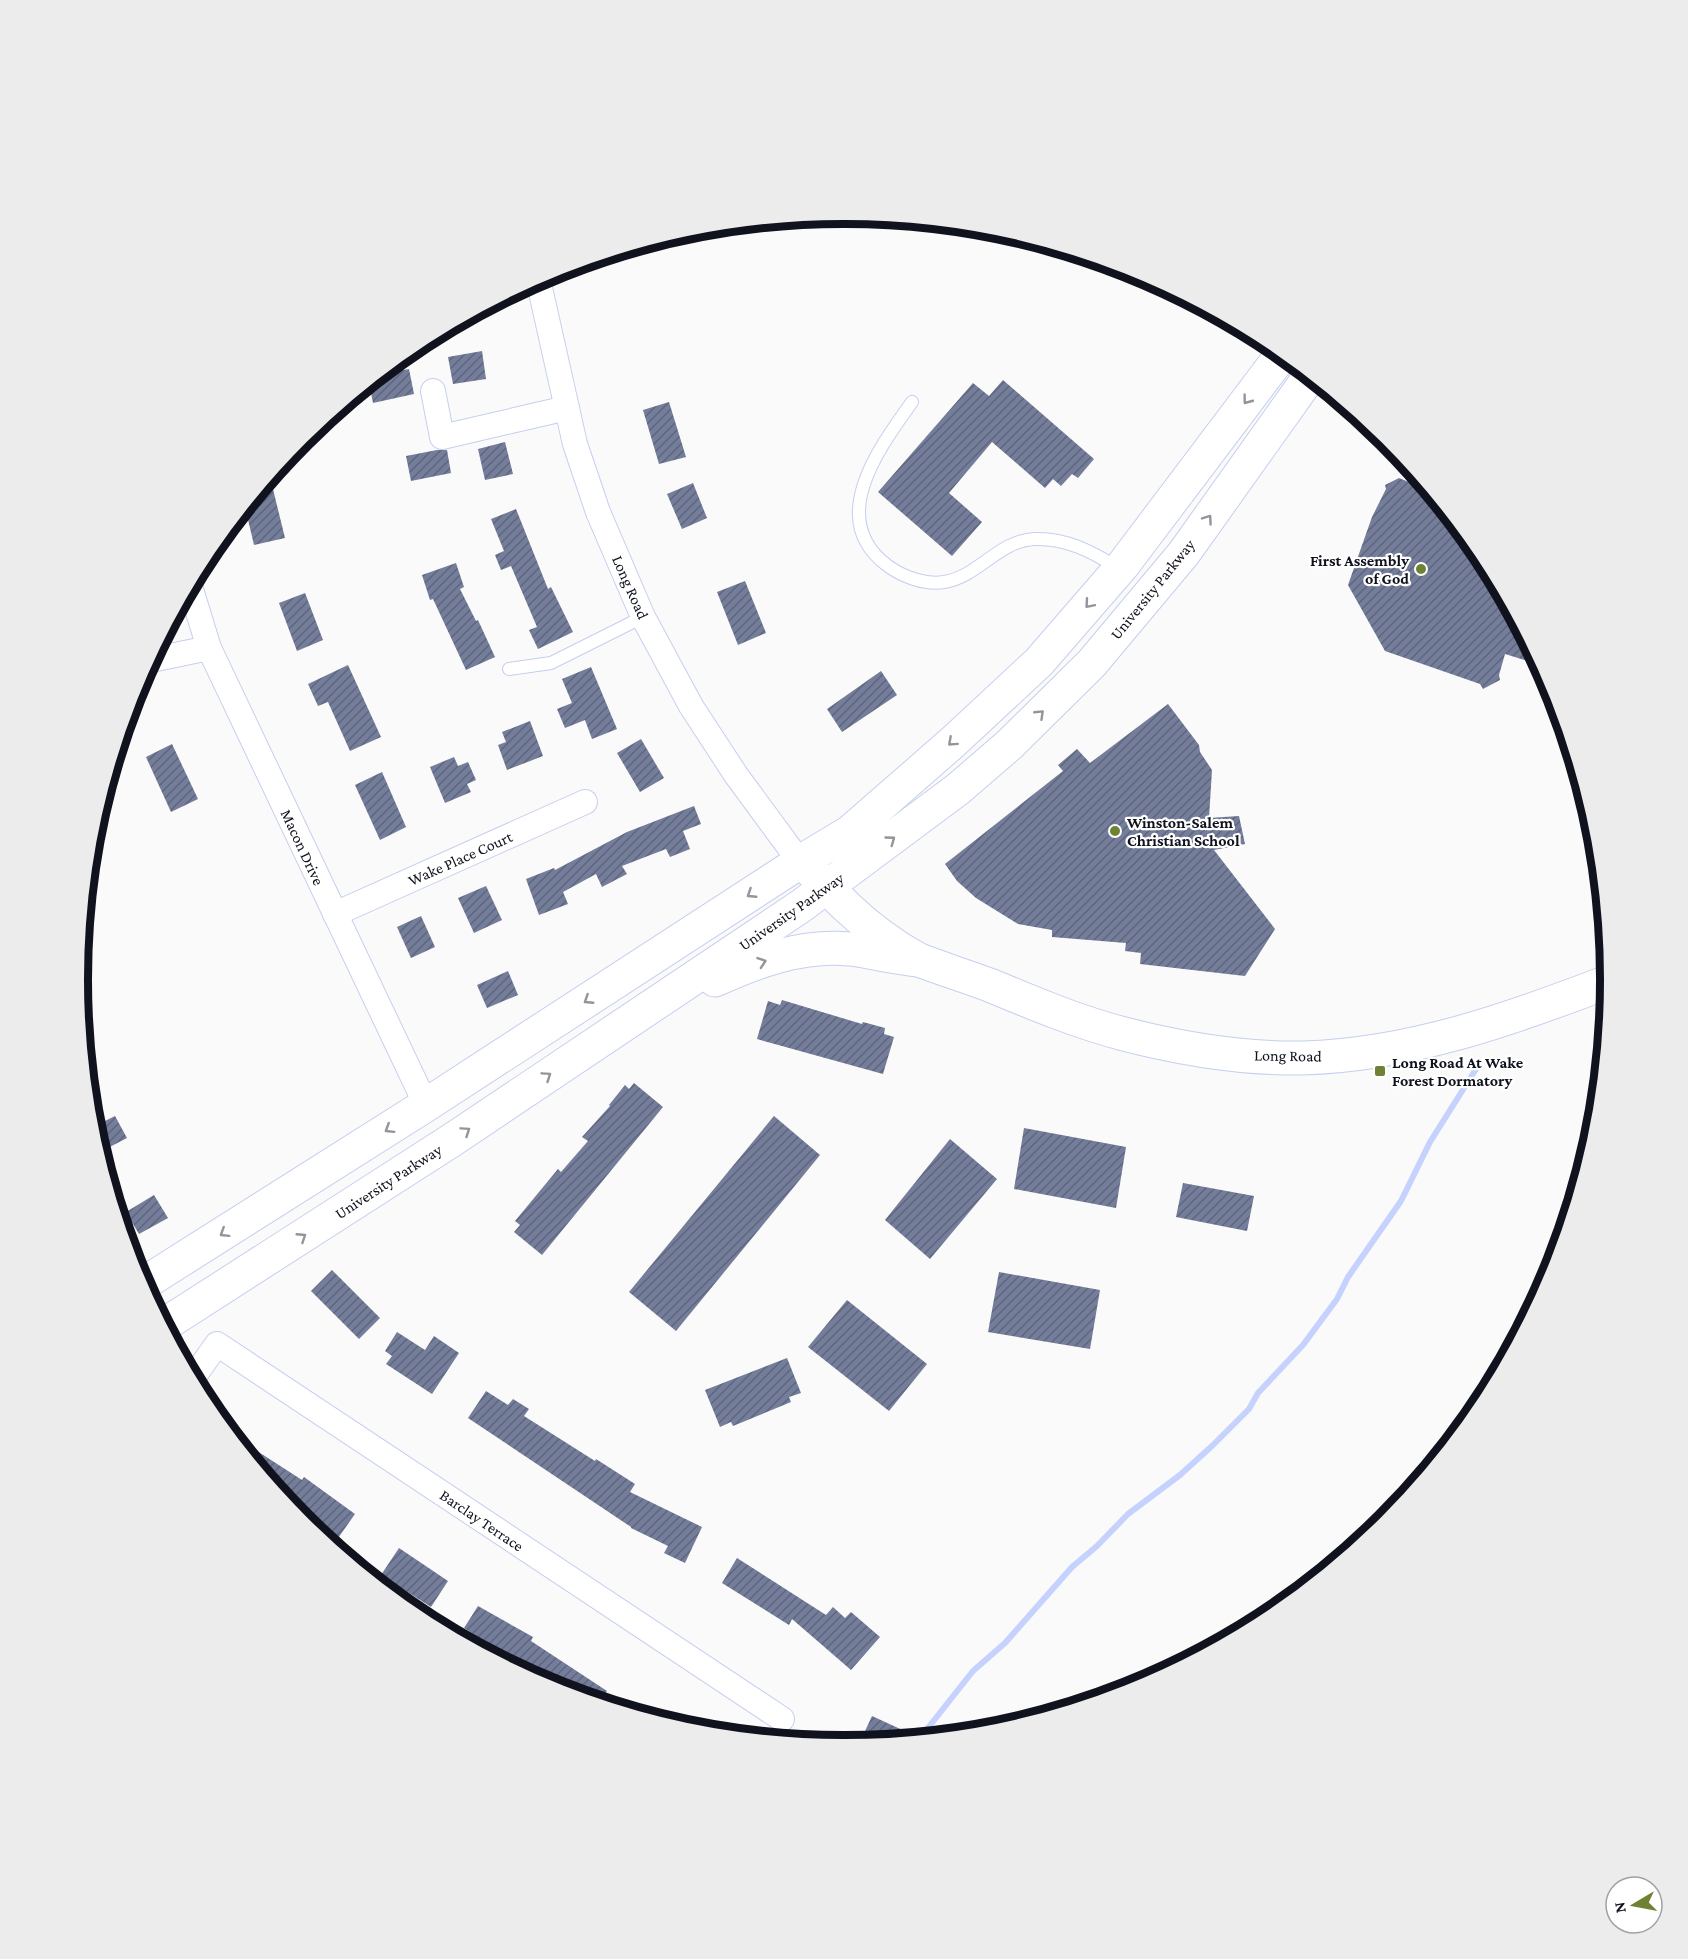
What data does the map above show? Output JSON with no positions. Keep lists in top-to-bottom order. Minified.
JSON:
{"streets":{"main road":["Long Road","University Parkway"],"street":["Macon Drive","Wake Place Court","Barclay Terrace"]},"crossings":[["Long Road","University Parkway"],["University Parkway","Macon Drive"],["Macon Drive","Wake Place Court"]],"places":{"other":["First Assembly of God","Winston-Salem Christian School"],"transit":["Long Road At Wake Forest Dormatory"]},"north":"left"}
